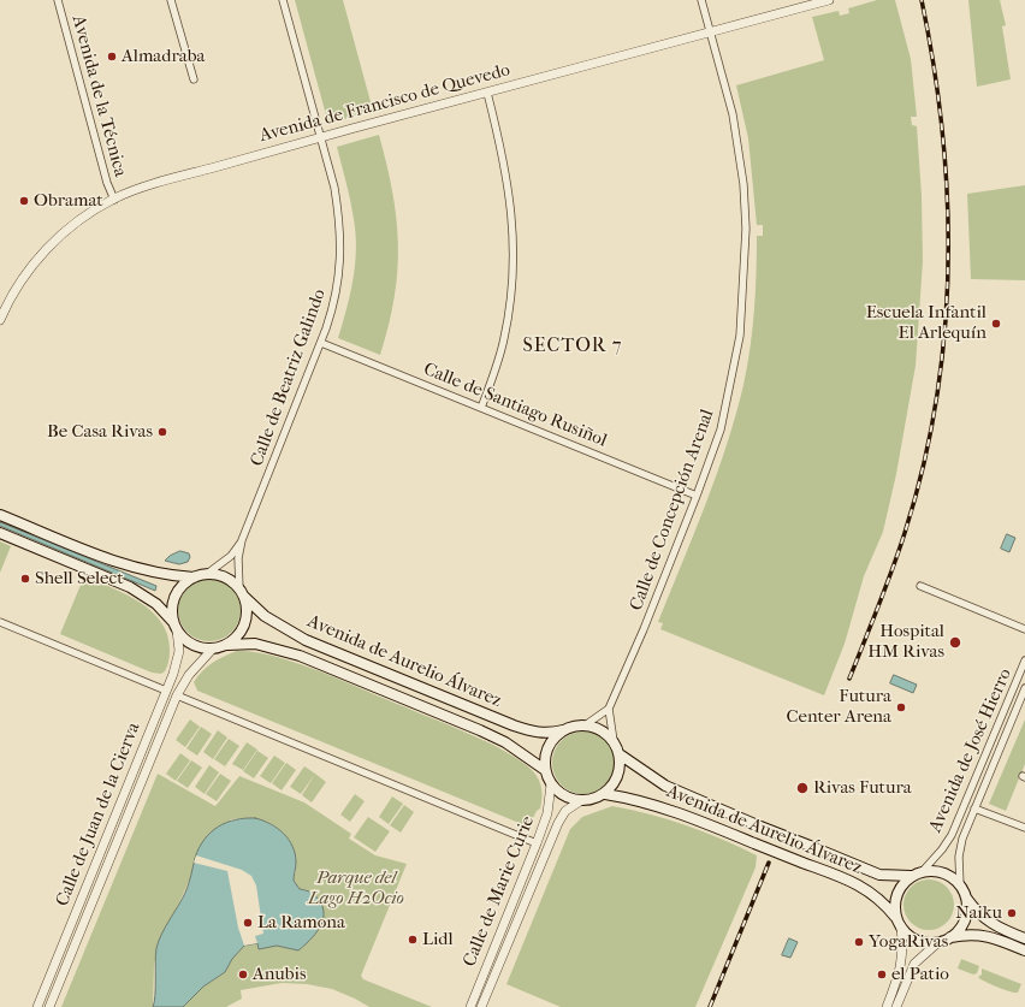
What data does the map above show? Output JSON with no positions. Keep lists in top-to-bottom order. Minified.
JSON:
{"streets":{"main road":["Avenida de Aurelio Álvarez"],"street":["Avenida de la Técnica","Avenida de Francisco de Quevedo","Calle de Beatriz Galindo","Calle de Santiago Rusiñol","Calle de Concepción Arenal","Avenida de José Hierro","Calle de Juan de la Cierva","Calle de Marie Curie"]},"crossings":[["Avenida de la Técnica","Avenida de Francisco de Quevedo"],["Avenida de Francisco de Quevedo","Calle de Beatriz Galindo"],["Avenida de Francisco de Quevedo","Calle de Concepción Arenal"],["Calle de Beatriz Galindo","Calle de Santiago Rusiñol"],["Calle de Beatriz Galindo","Avenida de Aurelio Álvarez"],["Calle de Beatriz Galindo","Calle de Juan de la Cierva"],["Calle de Santiago Rusiñol","Calle de Concepción Arenal"],["Avenida de Aurelio Álvarez","Avenida de José Hierro"],["Avenida de Aurelio Álvarez","Calle de Juan de la Cierva"],["Avenida de Aurelio Álvarez","Calle de Marie Curie"]],"districts":["SECTOR 7"],"parks":["Parque del Lago H2Ocio"],"places":["Almadraba","Obramat","Escuela Infantil El Arlequín","Be Casa Rivas","Shell Select","Hospital HM Rivas","Futura Center Arena","Rivas Futura","Naiku","La Ramona","Lidl","YogaRivas","Anubis","el Patio"]}
